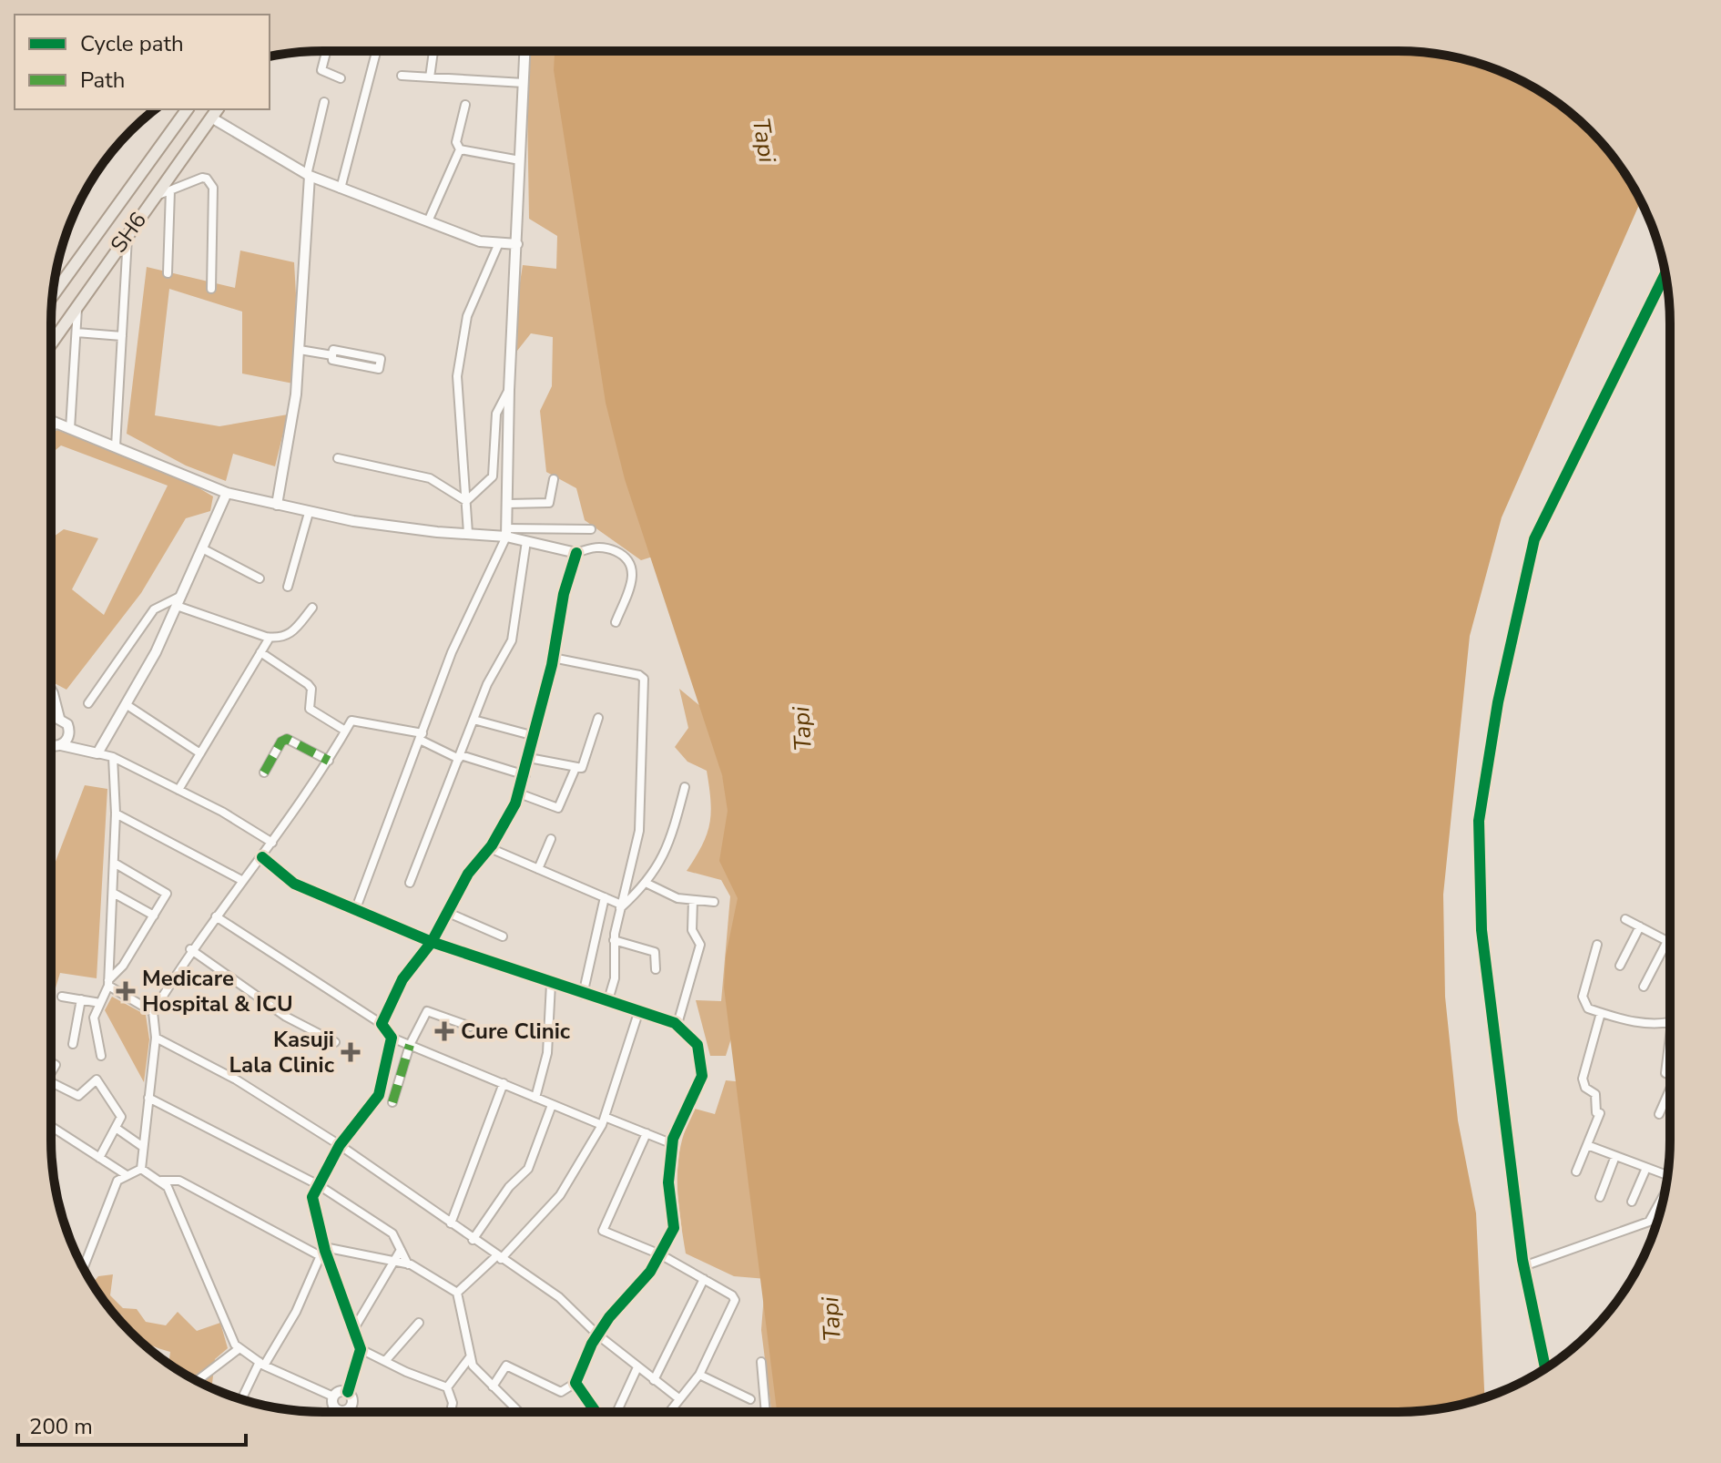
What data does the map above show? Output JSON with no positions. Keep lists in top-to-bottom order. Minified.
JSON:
{"streets":{"main road":["SH6"]},"water":["Tapi"],"places":{"health":["Medicare Hospital & ICU","Cure Clinic","Kasuji Lala Clinic"]},"legend":["Cycle path","Path"],"scale_bar":"200 m"}
